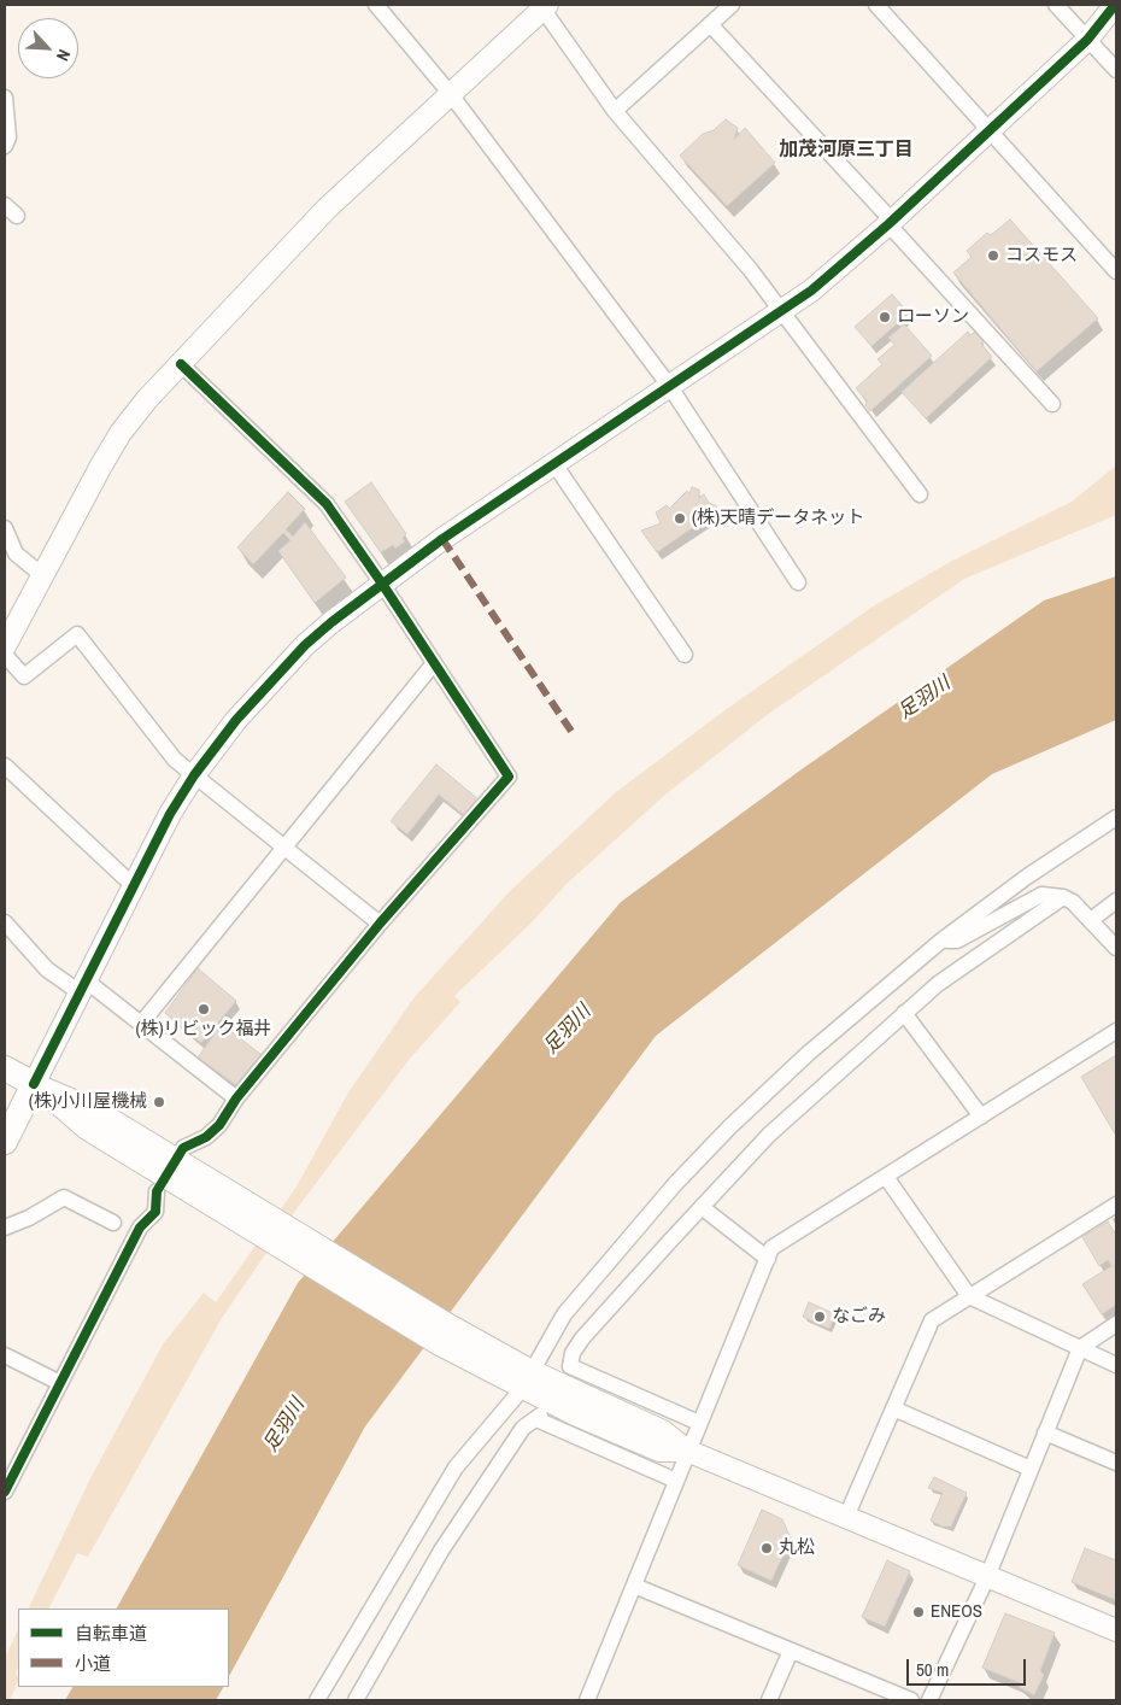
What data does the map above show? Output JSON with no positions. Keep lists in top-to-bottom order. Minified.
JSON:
{"districts":["加茂河原三丁目"],"water":["足羽川"],"places":["コスモス","ローソン","(株)天晴データネット","(株)リビック福井","(株)小川屋機械","なごみ","丸松","ENEOS"],"legend":["自転車道","小道"],"scale_bar":"50 m","north":"bottom right"}
